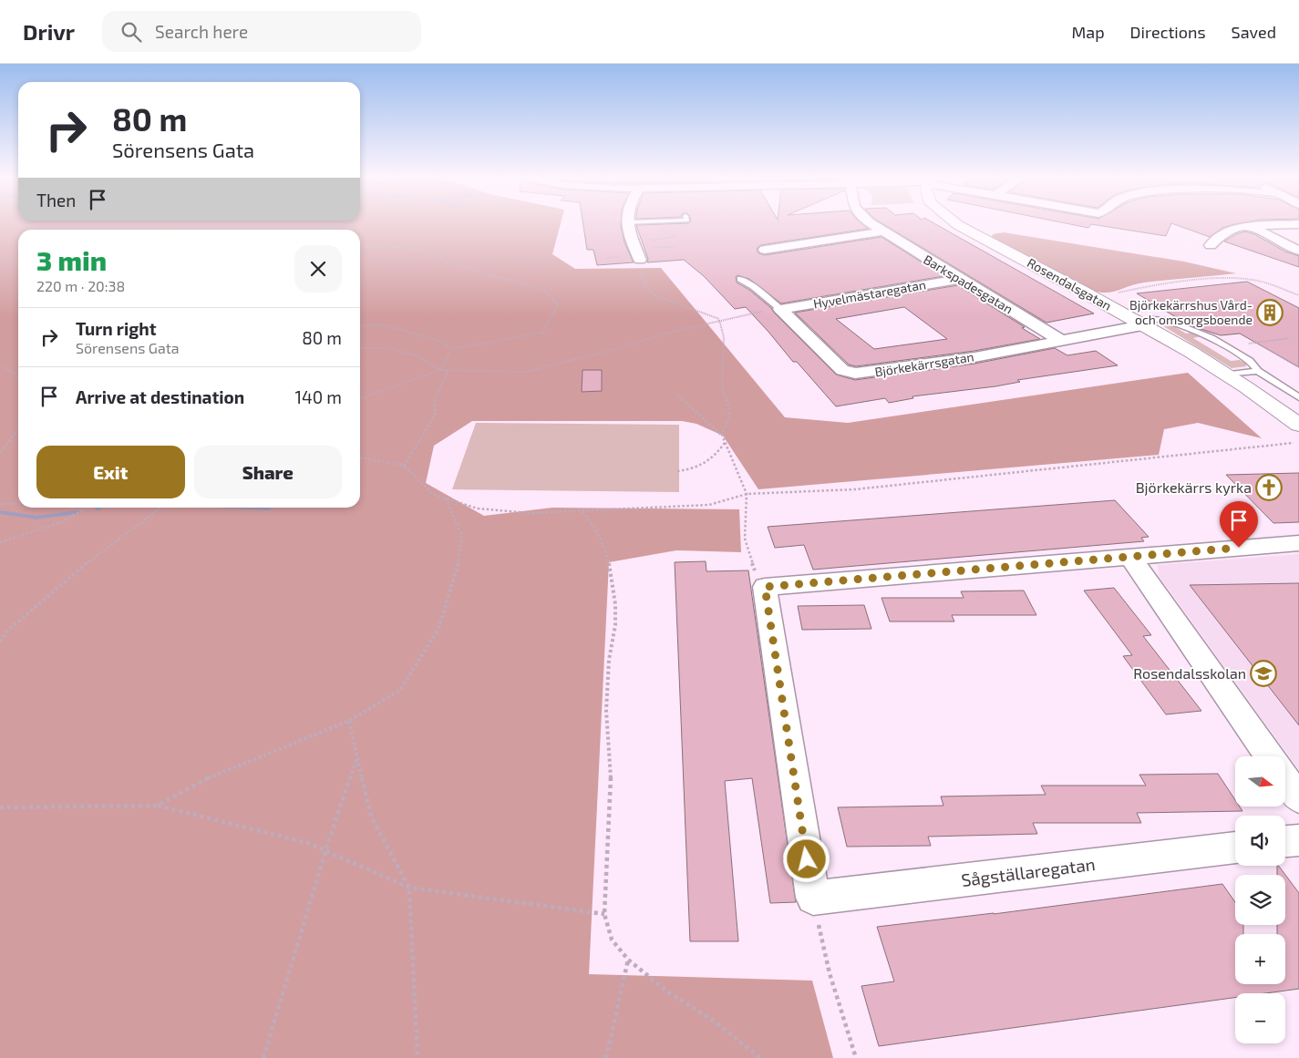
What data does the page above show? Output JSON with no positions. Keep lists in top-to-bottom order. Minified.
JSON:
{"streets":{"street":["Barkspadesgatan","Rosendalsgatan","Hyvelmästaregatan","Björkekärrsgatan","Sågställaregatan"]},"crossings":[["Barkspadesgatan","Hyvelmästaregatan"],["Barkspadesgatan","Björkekärrsgatan"],["Rosendalsgatan","Björkekärrsgatan"],["Hyvelmästaregatan","Björkekärrsgatan"]],"places":{"building":["Björkekärrshus Vård- och omsorgsboende"],"church":["Björkekärrs kyrka"],"school or university":["Rosendalsskolan"]},"north":"right","page":{"header":"Drivr","search":"Search here","nav":["Map","Directions","Saved"],"turn":["80 m","Sörensens Gata"],"then":"Then","heading":["3 min","220 m · 20:38"],"list":[{"name":"Turn right","note":"Sörensens Gata","value":"80 m"},{"name":"Arrive at destination","value":"140 m"}],"buttons":["Exit","Share"],"map_buttons":["+","−"]}}
